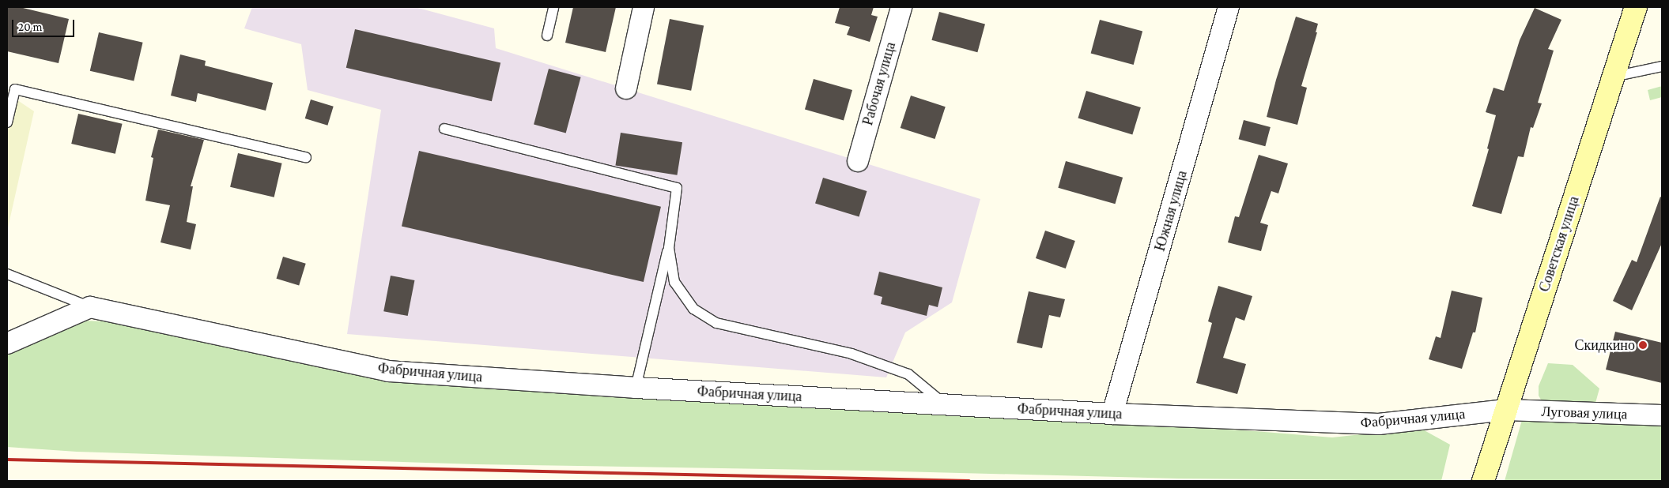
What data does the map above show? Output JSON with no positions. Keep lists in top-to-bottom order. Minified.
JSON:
{"streets":{"main road":["Советская улица"],"street":["Рабочая улица","Южная улица","Фабричная улица","Луговая улица"]},"crossings":[["Южная улица","Фабричная улица"],["Советская улица","Фабричная улица"],["Советская улица","Луговая улица"],["Фабричная улица","Луговая улица"]],"places":["Скидкино"],"scale_bar":"20 m"}
